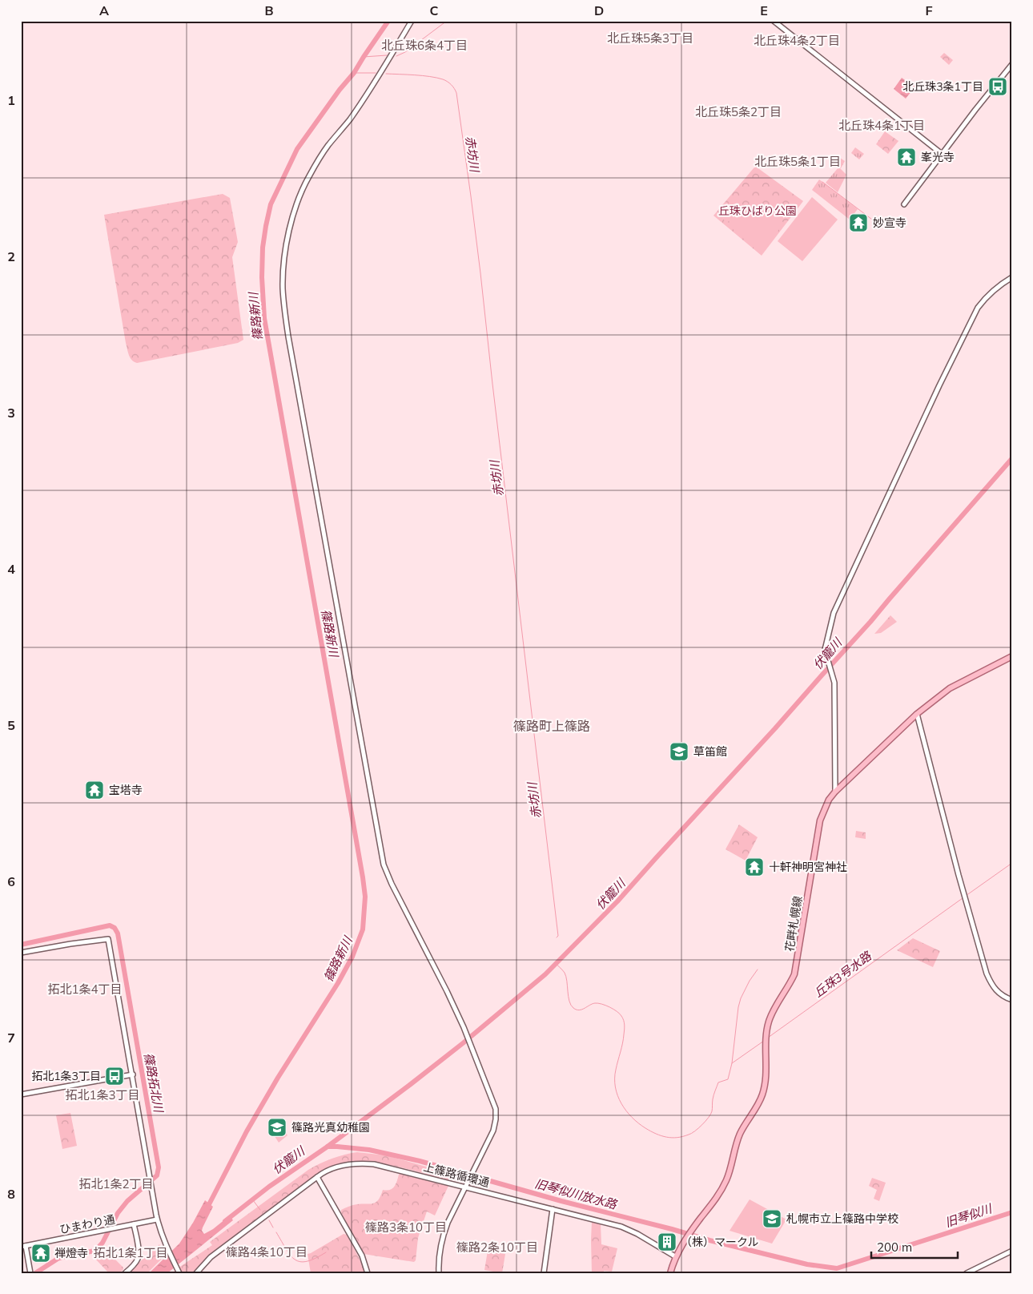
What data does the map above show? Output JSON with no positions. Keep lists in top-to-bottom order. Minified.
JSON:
{"streets":{"main road":["花畔札幌線"],"street":["上篠路循環通","ひまわり通"]},"crossings":[["花畔札幌線","上篠路循環通"]],"districts":["北丘珠5条3丁目","北丘珠4条2丁目","北丘珠6条4丁目","北丘珠5条2丁目","北丘珠4条1丁目","北丘珠5条1丁目","篠路町上篠路","拓北1条4丁目","拓北1条3丁目","拓北1条2丁目","篠路3条10丁目","篠路2条10丁目","篠路4条10丁目","拓北1条1丁目"],"water":["赤坊川","篠路新川","伏籠川","丘珠3号水路","篠路拓北川","旧琴似川放水路","旧琴似川"],"parks":["丘珠ひばり公園"],"places":{"bus stop":["北丘珠3条1丁目","拓北1条3丁目"],"temple":["峯光寺","妙宣寺","宝塔寺","十軒神明宮神社","禅燈寺"],"school or university":["草笛館","篠路光真幼稚園","札幌市立上篠路中学校"],"building":["（株）マークル"]},"scale_bar":"200 m","grid":{"columns":["A","B","C","D","E","F"],"rows":["1","2","3","4","5","6","7","8"]}}
